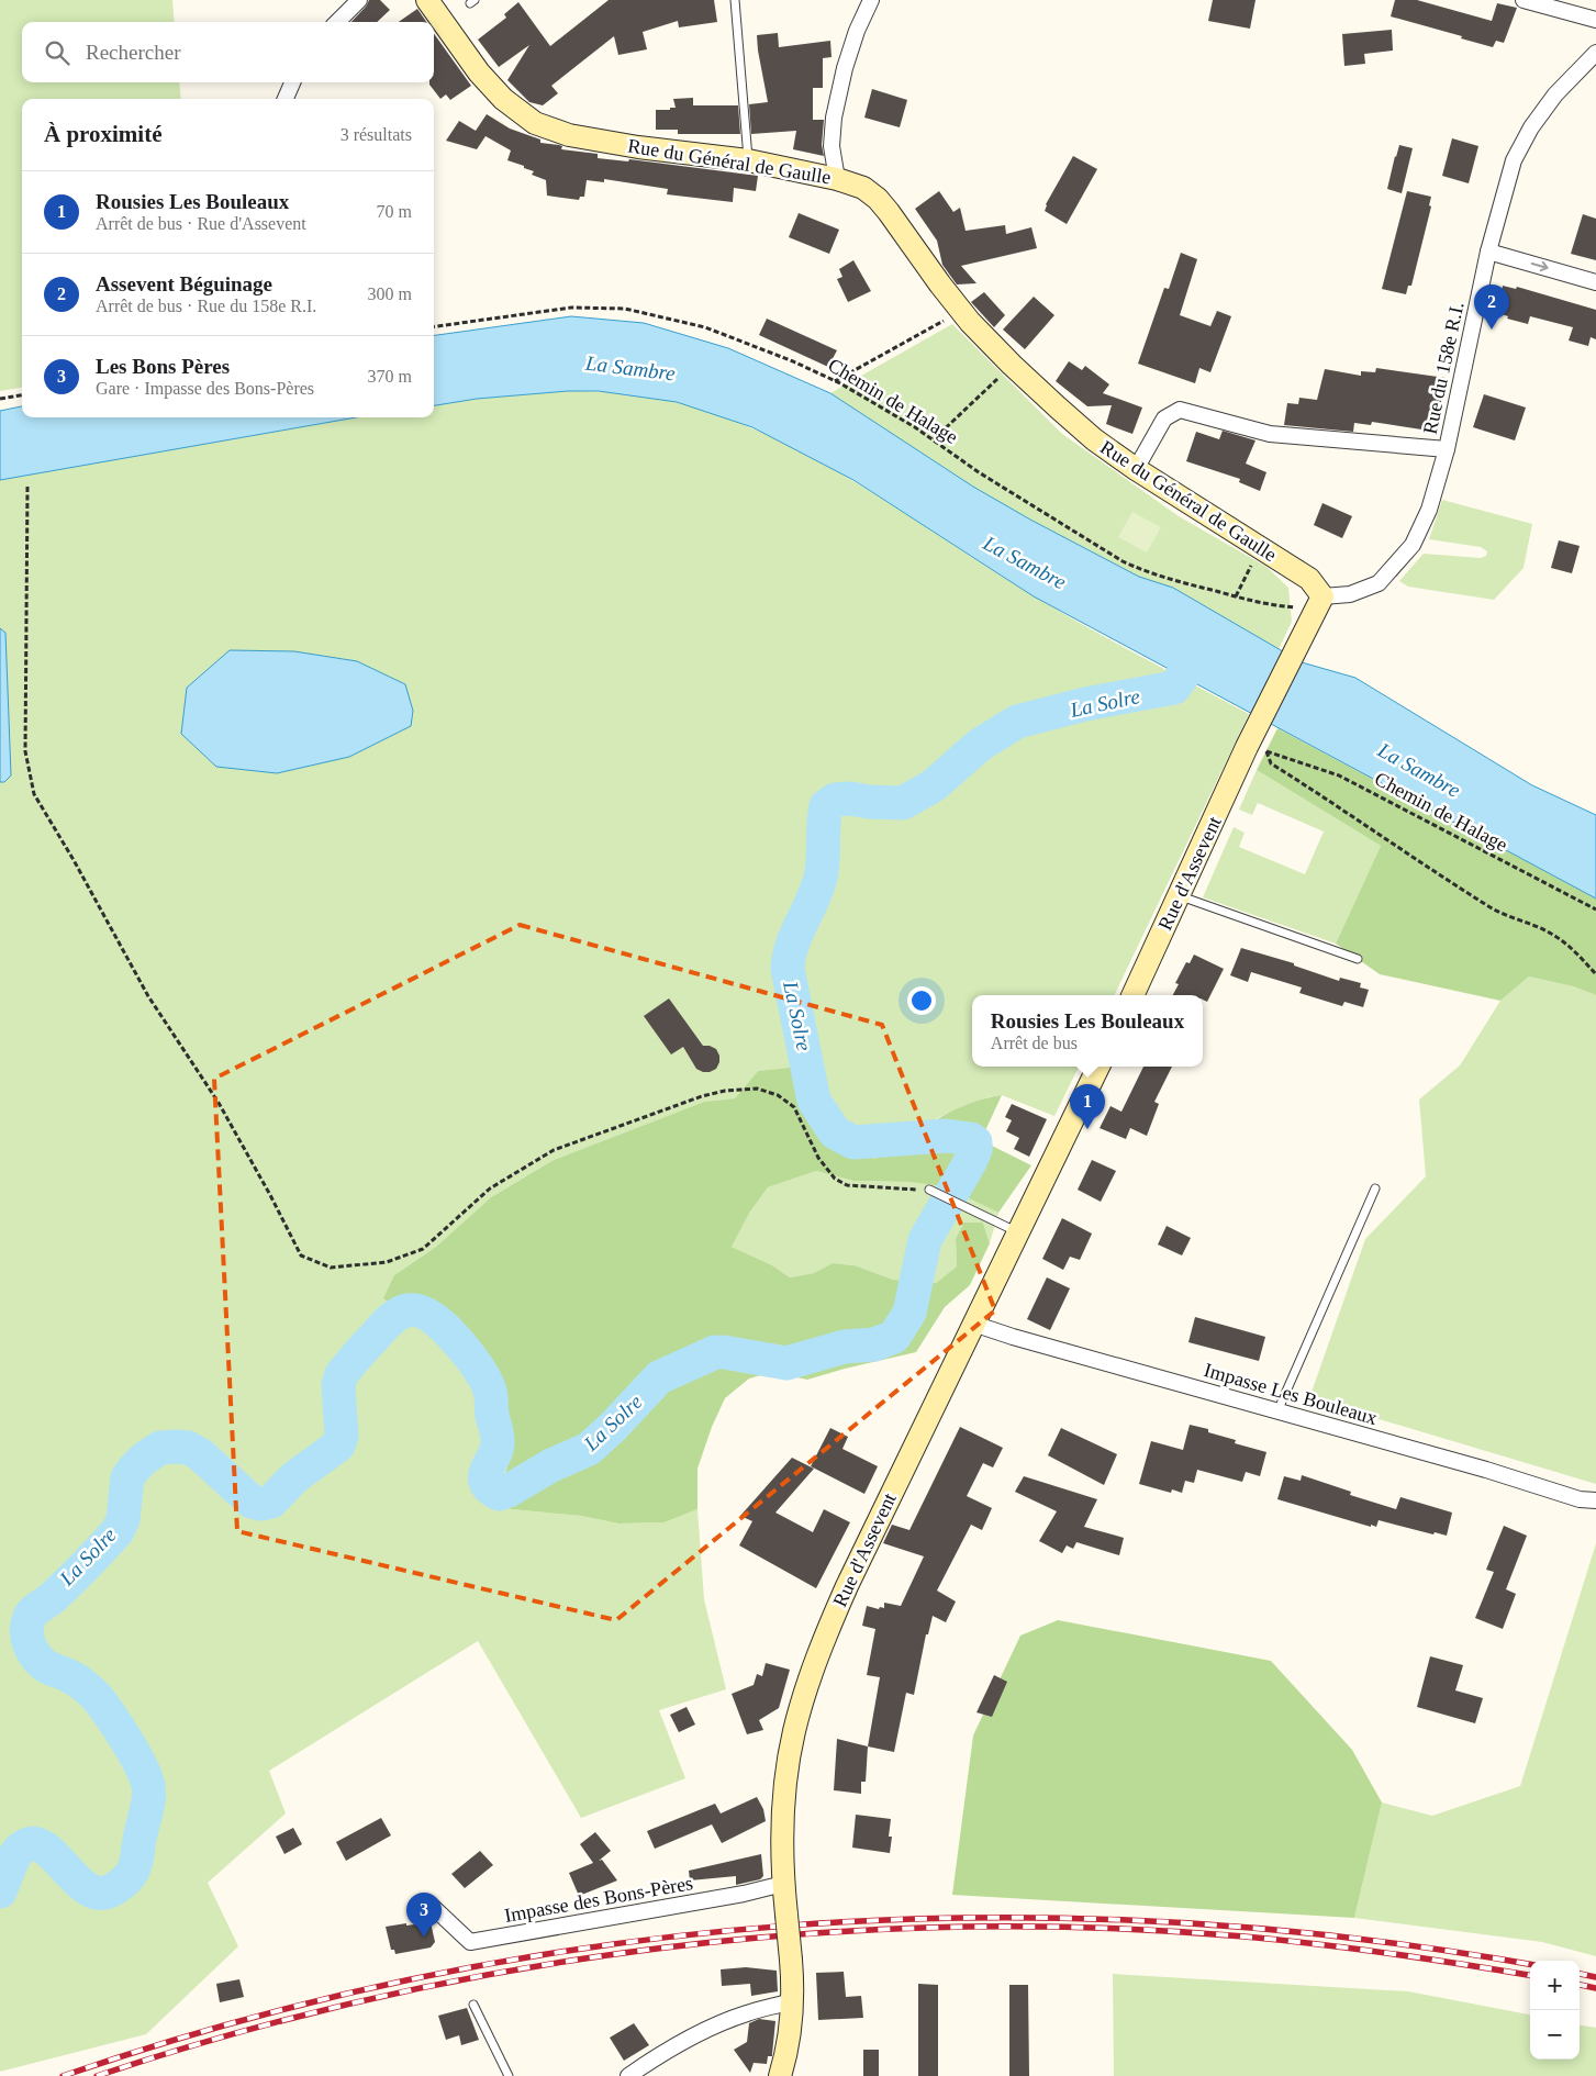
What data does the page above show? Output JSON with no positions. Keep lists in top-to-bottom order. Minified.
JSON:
{"streets":{"street":["Rue du Général de Gaulle","Rue du 158e R.I.","Rue d'Assevent","Impasse Les Bouleaux","Impasse des Bons-Pères"],"path":["Chemin de Halage"]},"crossings":[["Rue du Général de Gaulle","Rue du 158e R.I."],["Rue du Général de Gaulle","Chemin de Halage"],["Rue du Général de Gaulle","Rue d'Assevent"],["Rue du 158e R.I.","Chemin de Halage"],["Rue du 158e R.I.","Rue d'Assevent"],["Chemin de Halage","Rue d'Assevent"],["Rue d'Assevent","Impasse Les Bouleaux"],["Rue d'Assevent","Impasse des Bons-Pères"]],"water":["La Sambre","La Solre"],"page":{"search":"Rechercher","heading":["À proximité","3 résultats"],"list":[{"mark":"1","name":"Rousies Les Bouleaux","note":"Arrêt de bus · Rue d'Assevent","value":"70 m"},{"mark":"2","name":"Assevent Béguinage","note":"Arrêt de bus · Rue du 158e R.I.","value":"300 m"},{"mark":"3","name":"Les Bons Pères","note":"Gare · Impasse des Bons-Pères","value":"370 m"}],"pins":["2","1","3"],"popup":["Rousies Les Bouleaux","Arrêt de bus"],"map_buttons":["+","−"]}}
